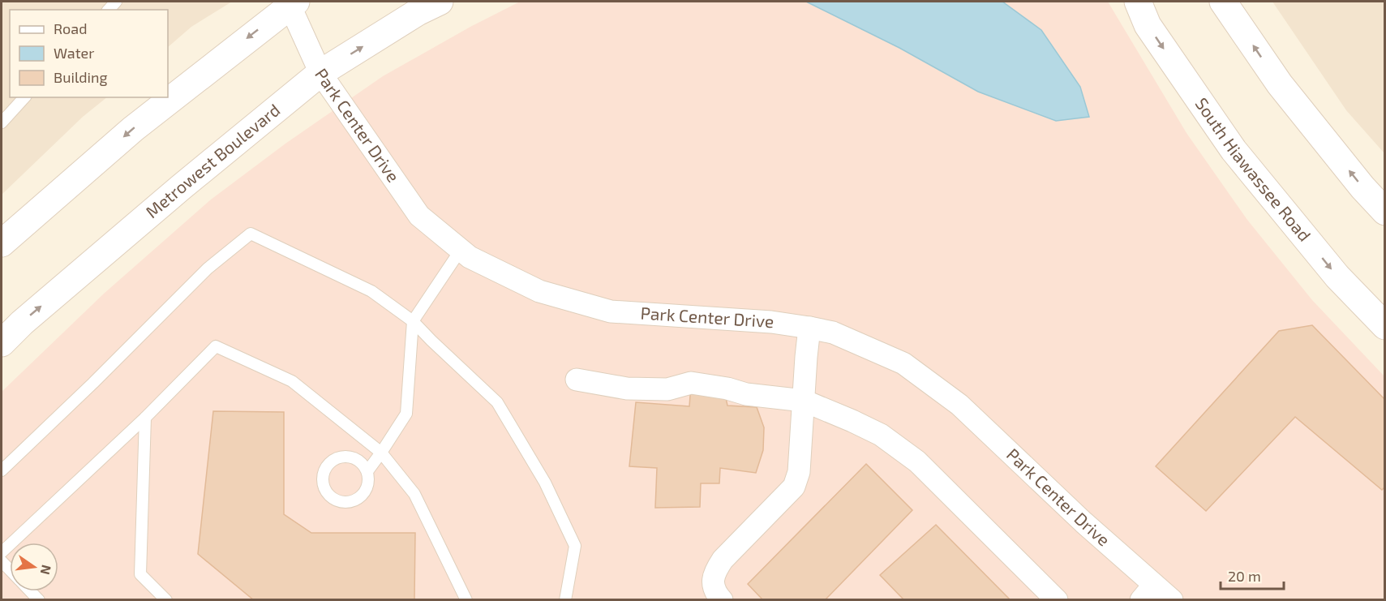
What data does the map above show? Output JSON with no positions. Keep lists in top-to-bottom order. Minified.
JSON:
{"streets":{"street":["Park Center Drive","Metrowest Boulevard","South Hiawassee Road"]},"crossings":[["Park Center Drive","Metrowest Boulevard"]],"legend":["Road","Water","Building"],"scale_bar":"20 m","north":"right"}
